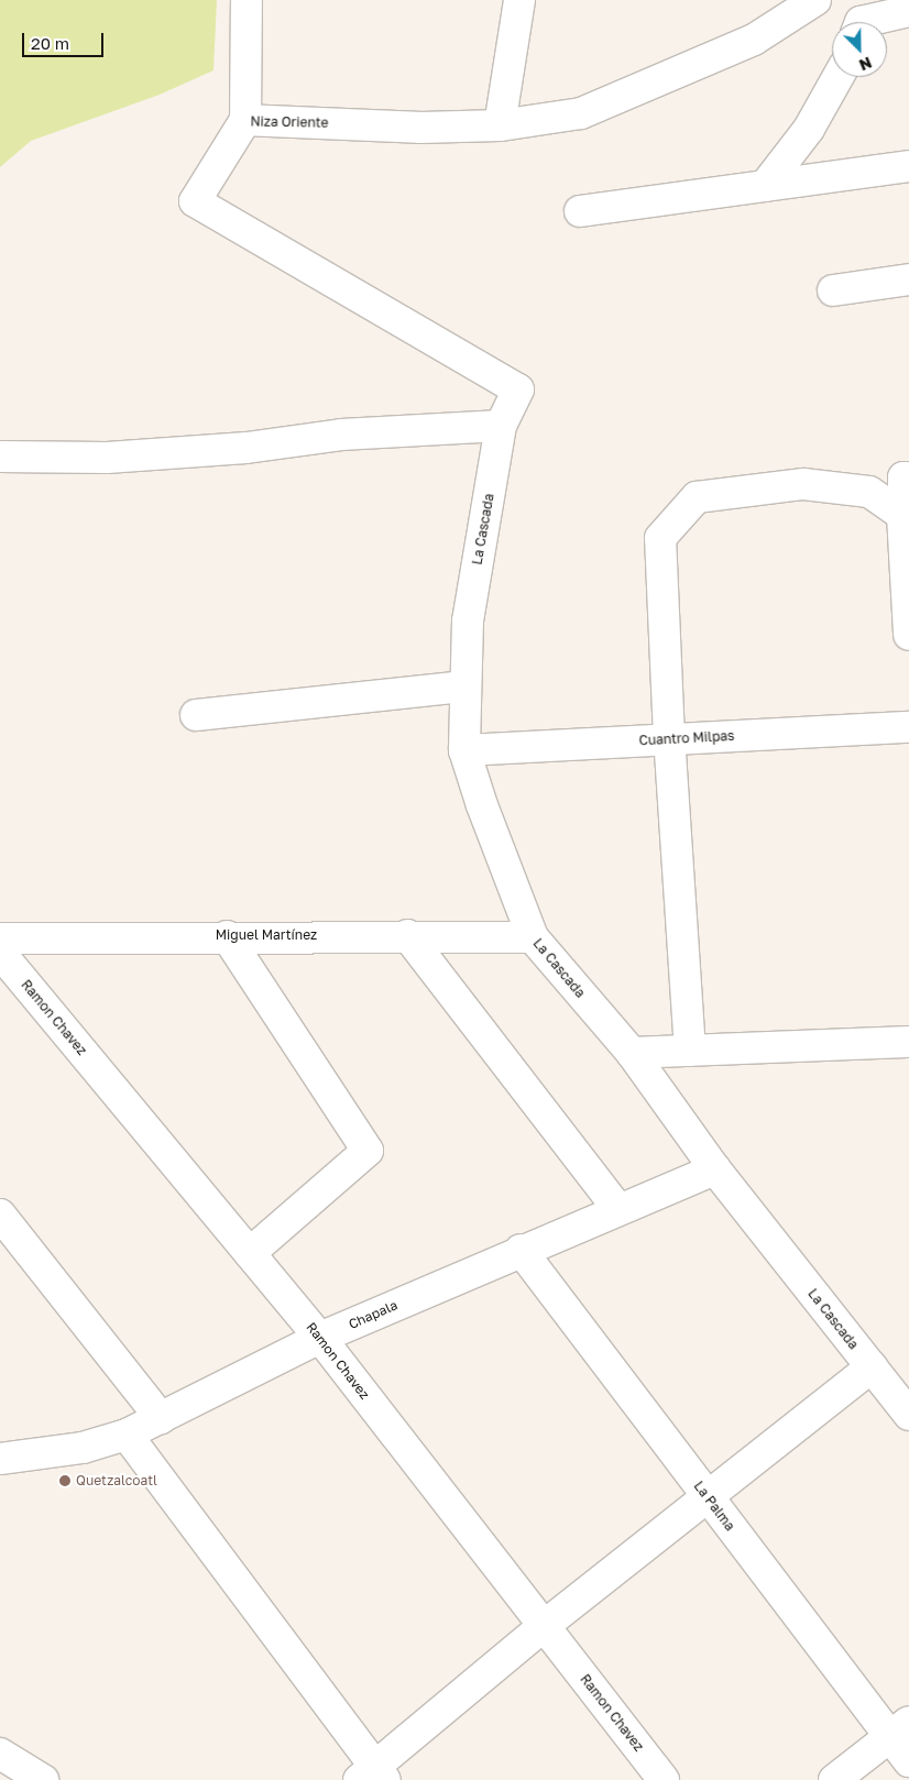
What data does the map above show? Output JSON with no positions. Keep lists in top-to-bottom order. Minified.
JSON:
{"streets":{"street":["Niza Oriente","La Cascada","Cuantro Milpas","Miguel Martínez","Ramon Chavez","Chapala","La Palma"]},"crossings":[["Niza Oriente","La Cascada"],["La Cascada","Cuantro Milpas"],["La Cascada","Miguel Martínez"],["La Cascada","Chapala"],["Ramon Chavez","Chapala"],["Chapala","La Palma"]],"places":["Quetzalcoatl"],"scale_bar":"20 m","north":"bottom right"}
